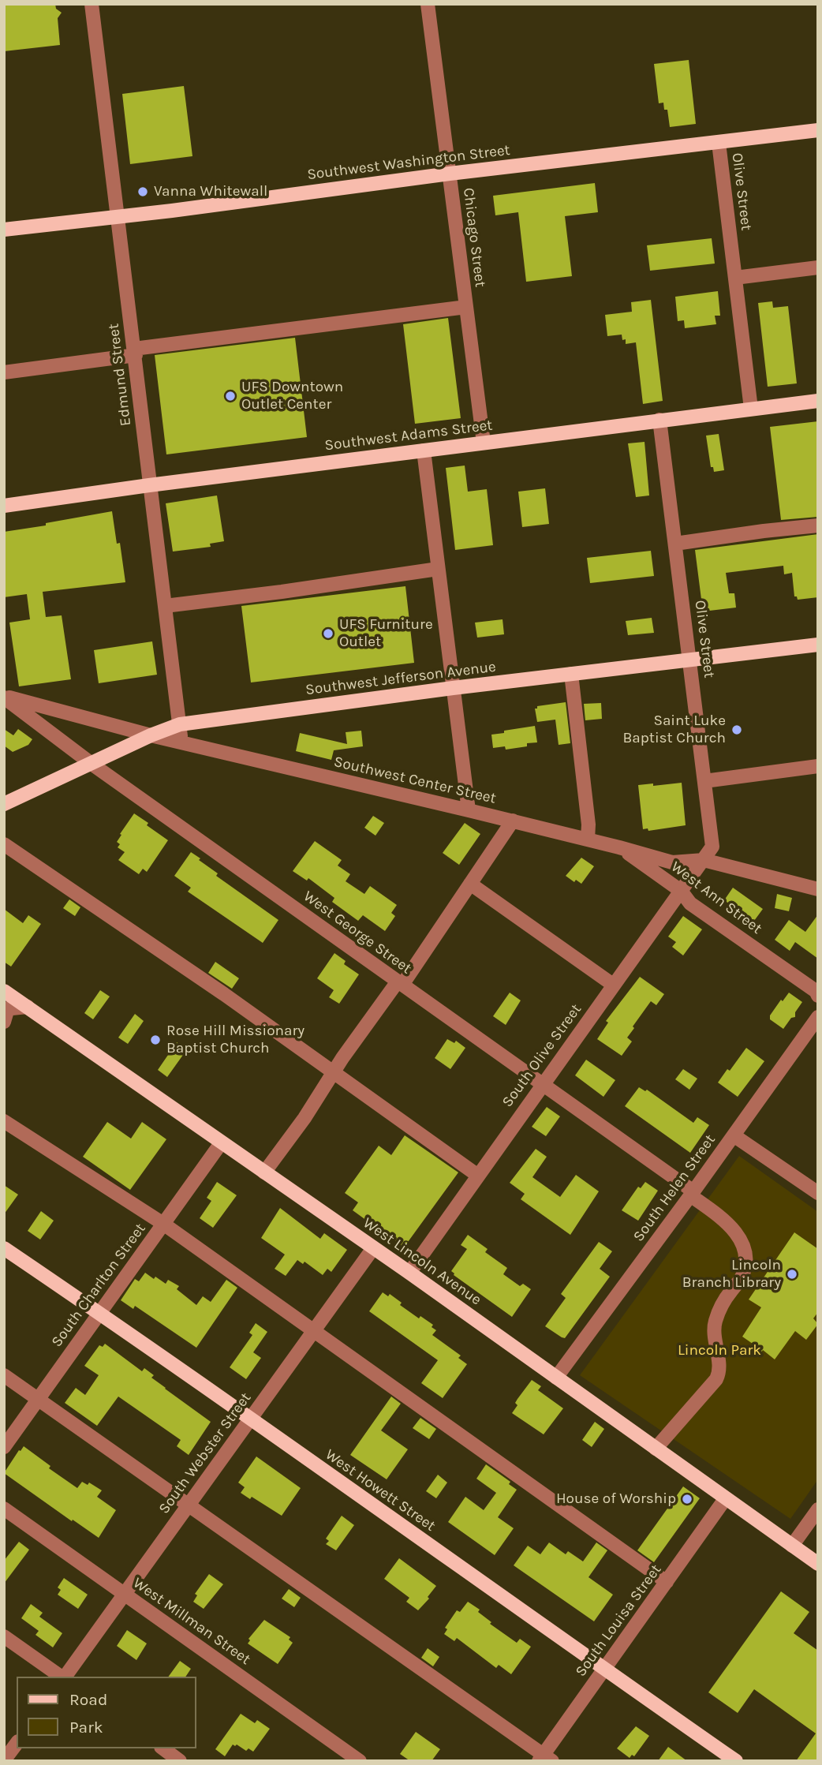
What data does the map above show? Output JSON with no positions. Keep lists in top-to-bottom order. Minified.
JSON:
{"streets":{"main road":["Southwest Washington Street","Southwest Adams Street","Southwest Jefferson Avenue","West Lincoln Avenue","West Howett Street"],"street":["Olive Street","Chicago Street","Edmund Street","Southwest Center Street","West Ann Street","West George Street","South Olive Street","South Helen Street","South Charlton Street","South Webster Street","South Louisa Street","West Millman Street"]},"crossings":[["Southwest Washington Street","Olive Street"],["Southwest Washington Street","Chicago Street"],["Southwest Washington Street","Edmund Street"],["Olive Street","Southwest Adams Street"],["Olive Street","Southwest Jefferson Avenue"],["Olive Street","Southwest Center Street"],["Olive Street","South Olive Street"],["Chicago Street","Southwest Adams Street"],["Edmund Street","Southwest Adams Street"],["Edmund Street","Southwest Jefferson Avenue"],["Edmund Street","Southwest Center Street"],["Southwest Jefferson Avenue","Southwest Center Street"],["Southwest Jefferson Avenue","West George Street"],["Southwest Center Street","West Ann Street"],["Southwest Center Street","West George Street"],["Southwest Center Street","South Olive Street"],["West Ann Street","South Olive Street"],["West George Street","South Olive Street"],["West George Street","South Helen Street"],["West George Street","West Lincoln Avenue"],["South Olive Street","West Lincoln Avenue"],["South Helen Street","West Lincoln Avenue"],["West Lincoln Avenue","South Charlton Street"],["West Lincoln Avenue","South Webster Street"],["West Lincoln Avenue","South Louisa Street"],["South Charlton Street","West Howett Street"],["South Webster Street","West Howett Street"],["South Webster Street","West Millman Street"],["West Howett Street","South Louisa Street"]],"parks":["Lincoln Park"],"places":["Vanna Whitewall","UFS Downtown Outlet Center","UFS Furniture Outlet","Saint Luke Baptist Church","Rose Hill Missionary Baptist Church","Lincoln Branch Library","House of Worship"],"legend":["Road","Park"]}
